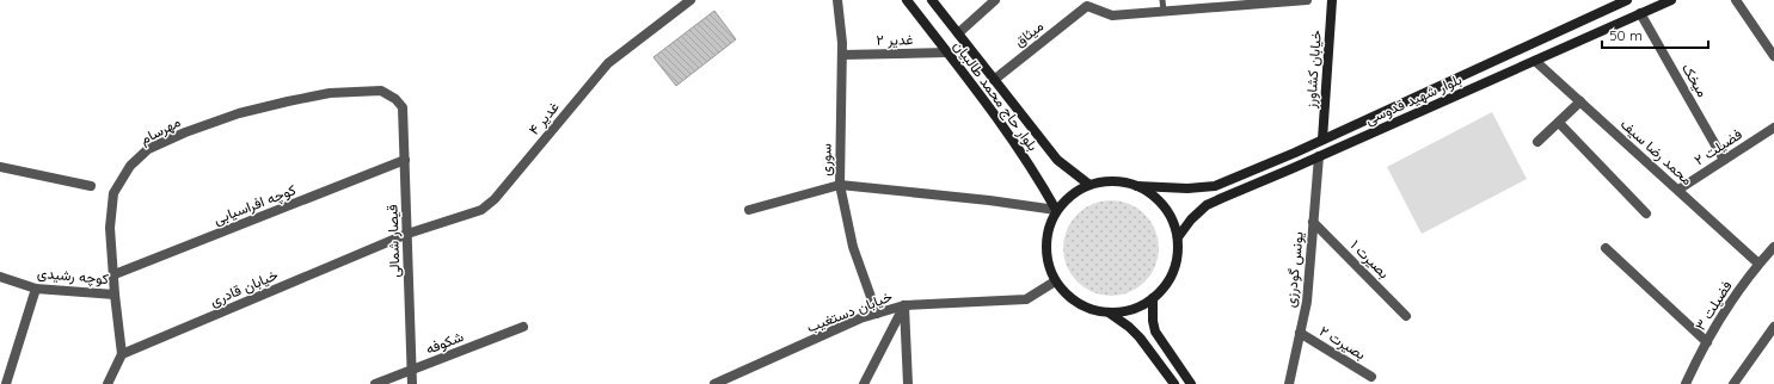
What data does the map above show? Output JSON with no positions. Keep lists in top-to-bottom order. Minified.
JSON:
{"streets":{"main road":["خیابان کشاورز","بلوار حاج محمد طالبیان","بلوار شهید قدوسی"],"street":["میثاق","غدیر ۲","میخک","غدیر ۴","مهرسام","فضیلت ۲","محمد رضا سیف","سوری","کوچه افراسیابی","قیصار شمالی","بصیرت ۱","یونس گودرزی","کوچه رشیدی","خیابان قادری","فضیلت ۳","خیابان دستغیب","شکوفه","بصیرت ۲"]},"crossings":[["میثاق","بلوار حاج محمد طالبیان"],["غدیر ۲","بلوار حاج محمد طالبیان"],["غدیر ۲","سوری"],["خیابان کشاورز","بلوار شهید قدوسی"],["میخک","بلوار شهید قدوسی"],["میخک","فضیلت ۲"],["بلوار حاج محمد طالبیان","بلوار شهید قدوسی"],["بلوار حاج محمد طالبیان","خیابان دستغیب"],["بلوار شهید قدوسی","محمد رضا سیف"],["بلوار شهید قدوسی","یونس گودرزی"],["بلوار شهید قدوسی","خیابان دستغیب"],["غدیر ۴","قیصار شمالی"],["غدیر ۴","خیابان قادری"],["مهرسام","کوچه افراسیابی"],["مهرسام","قیصار شمالی"],["مهرسام","کوچه رشیدی"],["مهرسام","خیابان قادری"],["فضیلت ۲","محمد رضا سیف"],["محمد رضا سیف","فضیلت ۳"],["سوری","خیابان دستغیب"],["کوچه افراسیابی","قیصار شمالی"],["قیصار شمالی","خیابان قادری"],["قیصار شمالی","شکوفه"],["بصیرت ۱","یونس گودرزی"],["یونس گودرزی","بصیرت ۲"]],"scale_bar":"50 m"}
